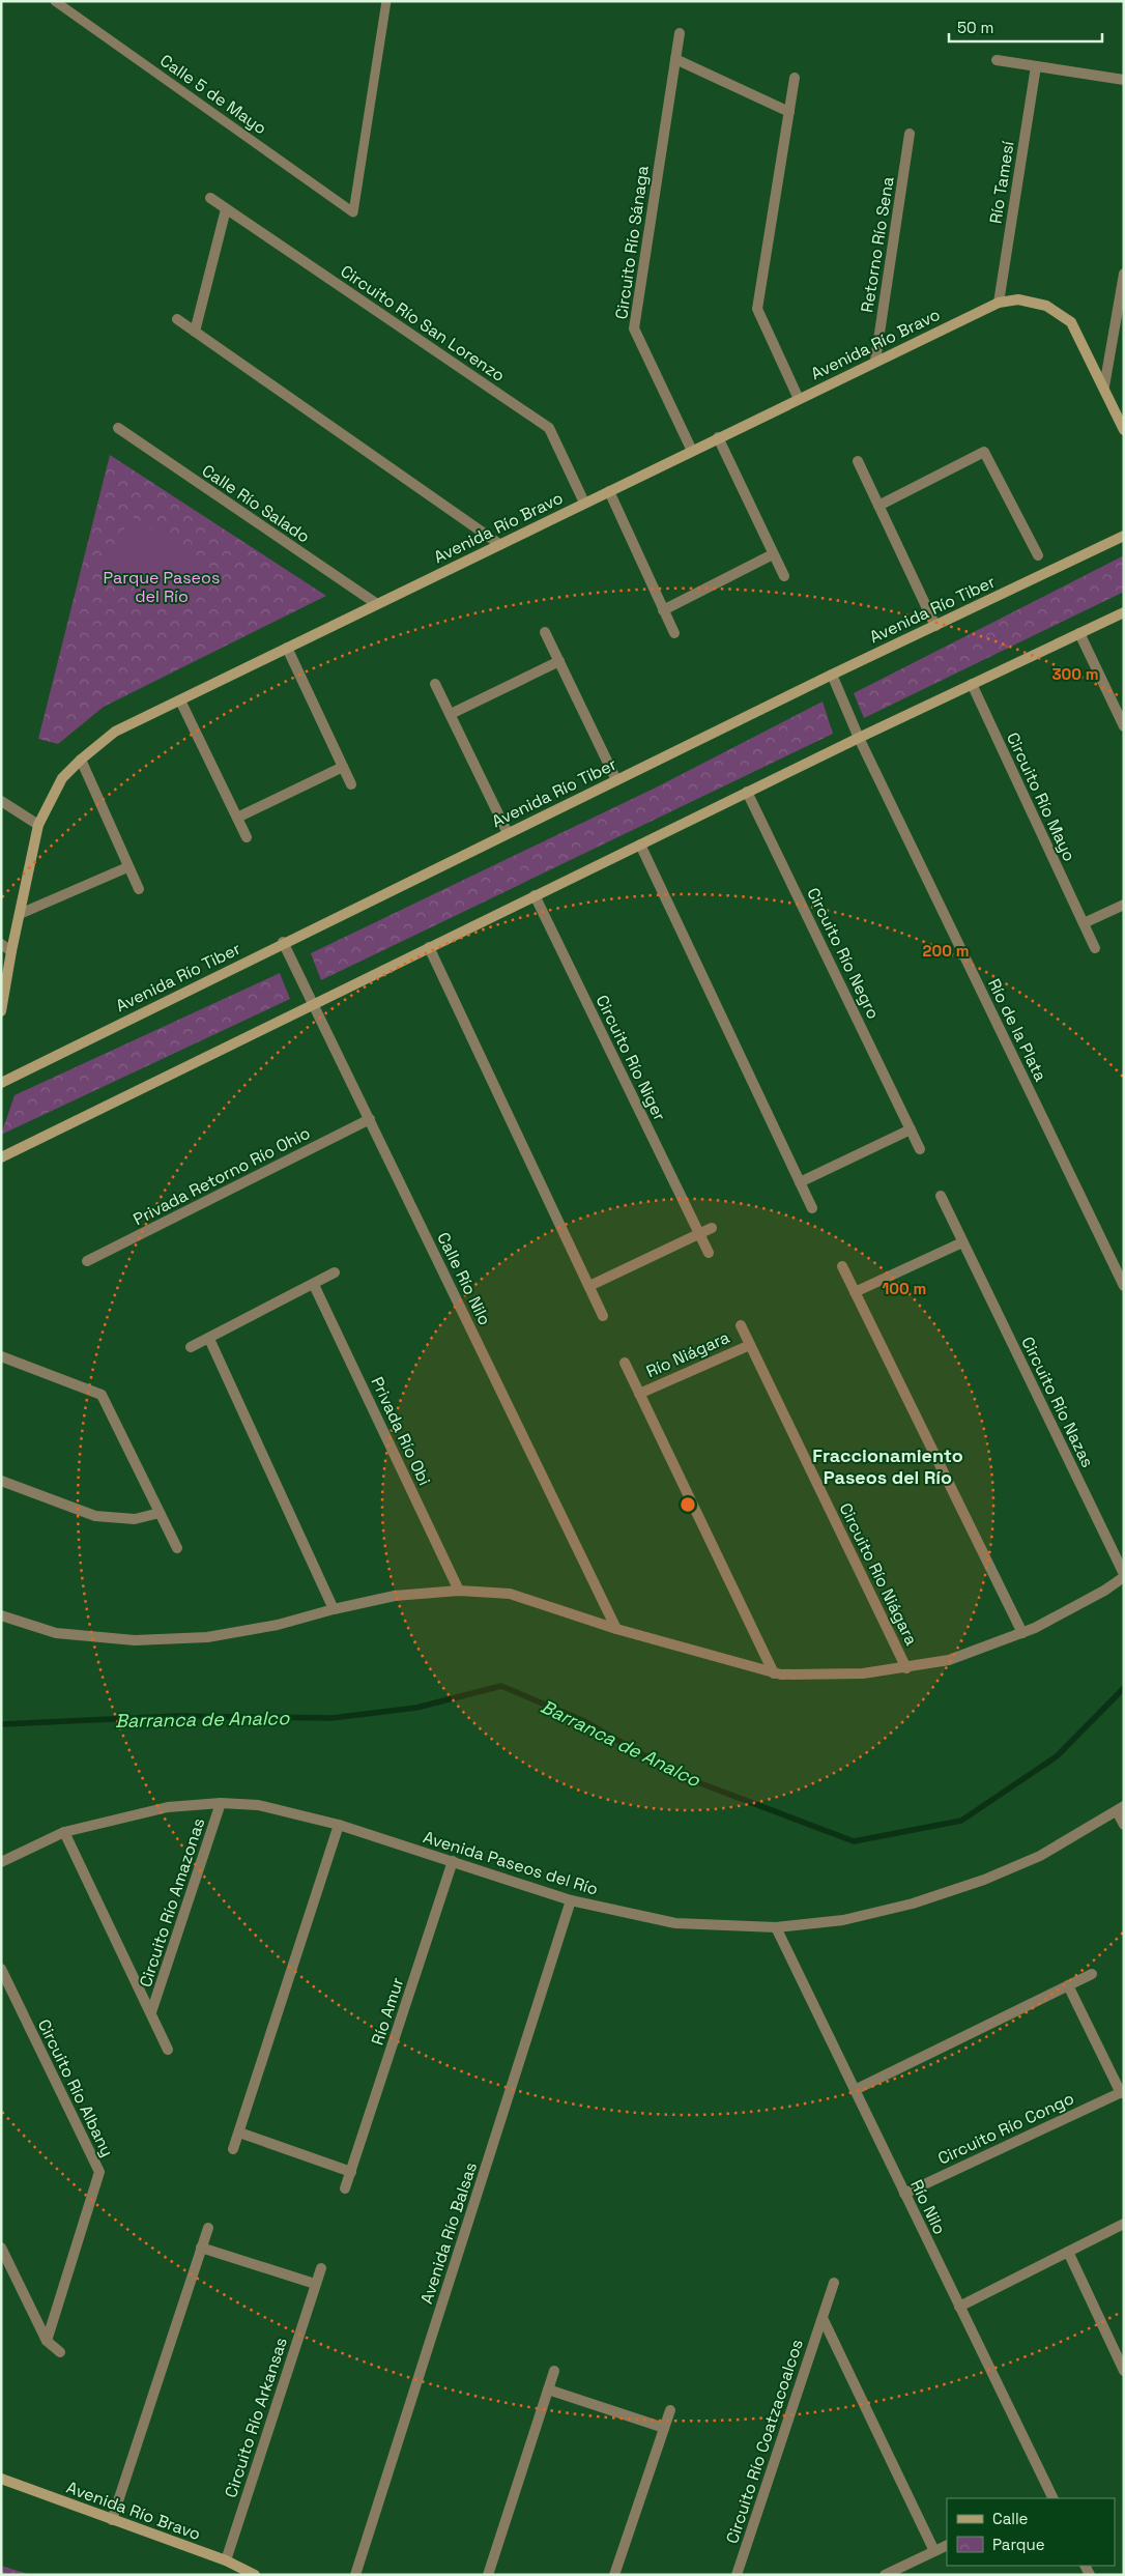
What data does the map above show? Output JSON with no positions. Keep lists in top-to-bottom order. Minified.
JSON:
{"streets":{"street":["Río Tamesí","Circuito Río Sánaga","Retorno Río Sena","Circuito Río San Lorenzo","Avenida Río Bravo","Calle Río Salado","Avenida Río Tiber","Circuito Río Mayo","Circuito Río Negro","Río de la Plata","Circuito Río Niger","Privada Retorno Río Ohio","Calle Río Nilo","Río Niágara","Circuito Río Nazas","Privada Río Obi","Circuito Río Niágara","Avenida Paseos del Río","Circuito Río Amazonas","Río Amur","Circuito Río Albany","Circuito Río Congo","Río Nilo","Avenida Río Balsas","Circuito Río Arkansas","Circuito Río Coatzacoalcos"],"lane":["Calle 5 de Mayo"]},"crossings":[["Río Tamesí","Avenida Río Bravo"],["Circuito Río Sánaga","Avenida Río Bravo"],["Retorno Río Sena","Avenida Río Bravo"],["Circuito Río San Lorenzo","Avenida Río Bravo"],["Avenida Río Bravo","Calle Río Salado"],["Avenida Río Bravo","Circuito Río Arkansas"],["Avenida Río Tiber","Río de la Plata"],["Avenida Río Tiber","Calle Río Nilo"],["Privada Retorno Río Ohio","Calle Río Nilo"],["Río Niágara","Circuito Río Niágara"],["Avenida Paseos del Río","Circuito Río Amazonas"],["Avenida Paseos del Río","Río Amur"],["Avenida Paseos del Río","Río Nilo"],["Avenida Paseos del Río","Avenida Río Balsas"],["Circuito Río Congo","Río Nilo"]],"districts":["Fraccionamiento Paseos del Río"],"water":["Barranca de Analco"],"parks":["Parque Paseos del Río"],"legend":["Calle","Parque"],"scale_bar":"50 m","rings":["300 m","200 m","100 m"]}
